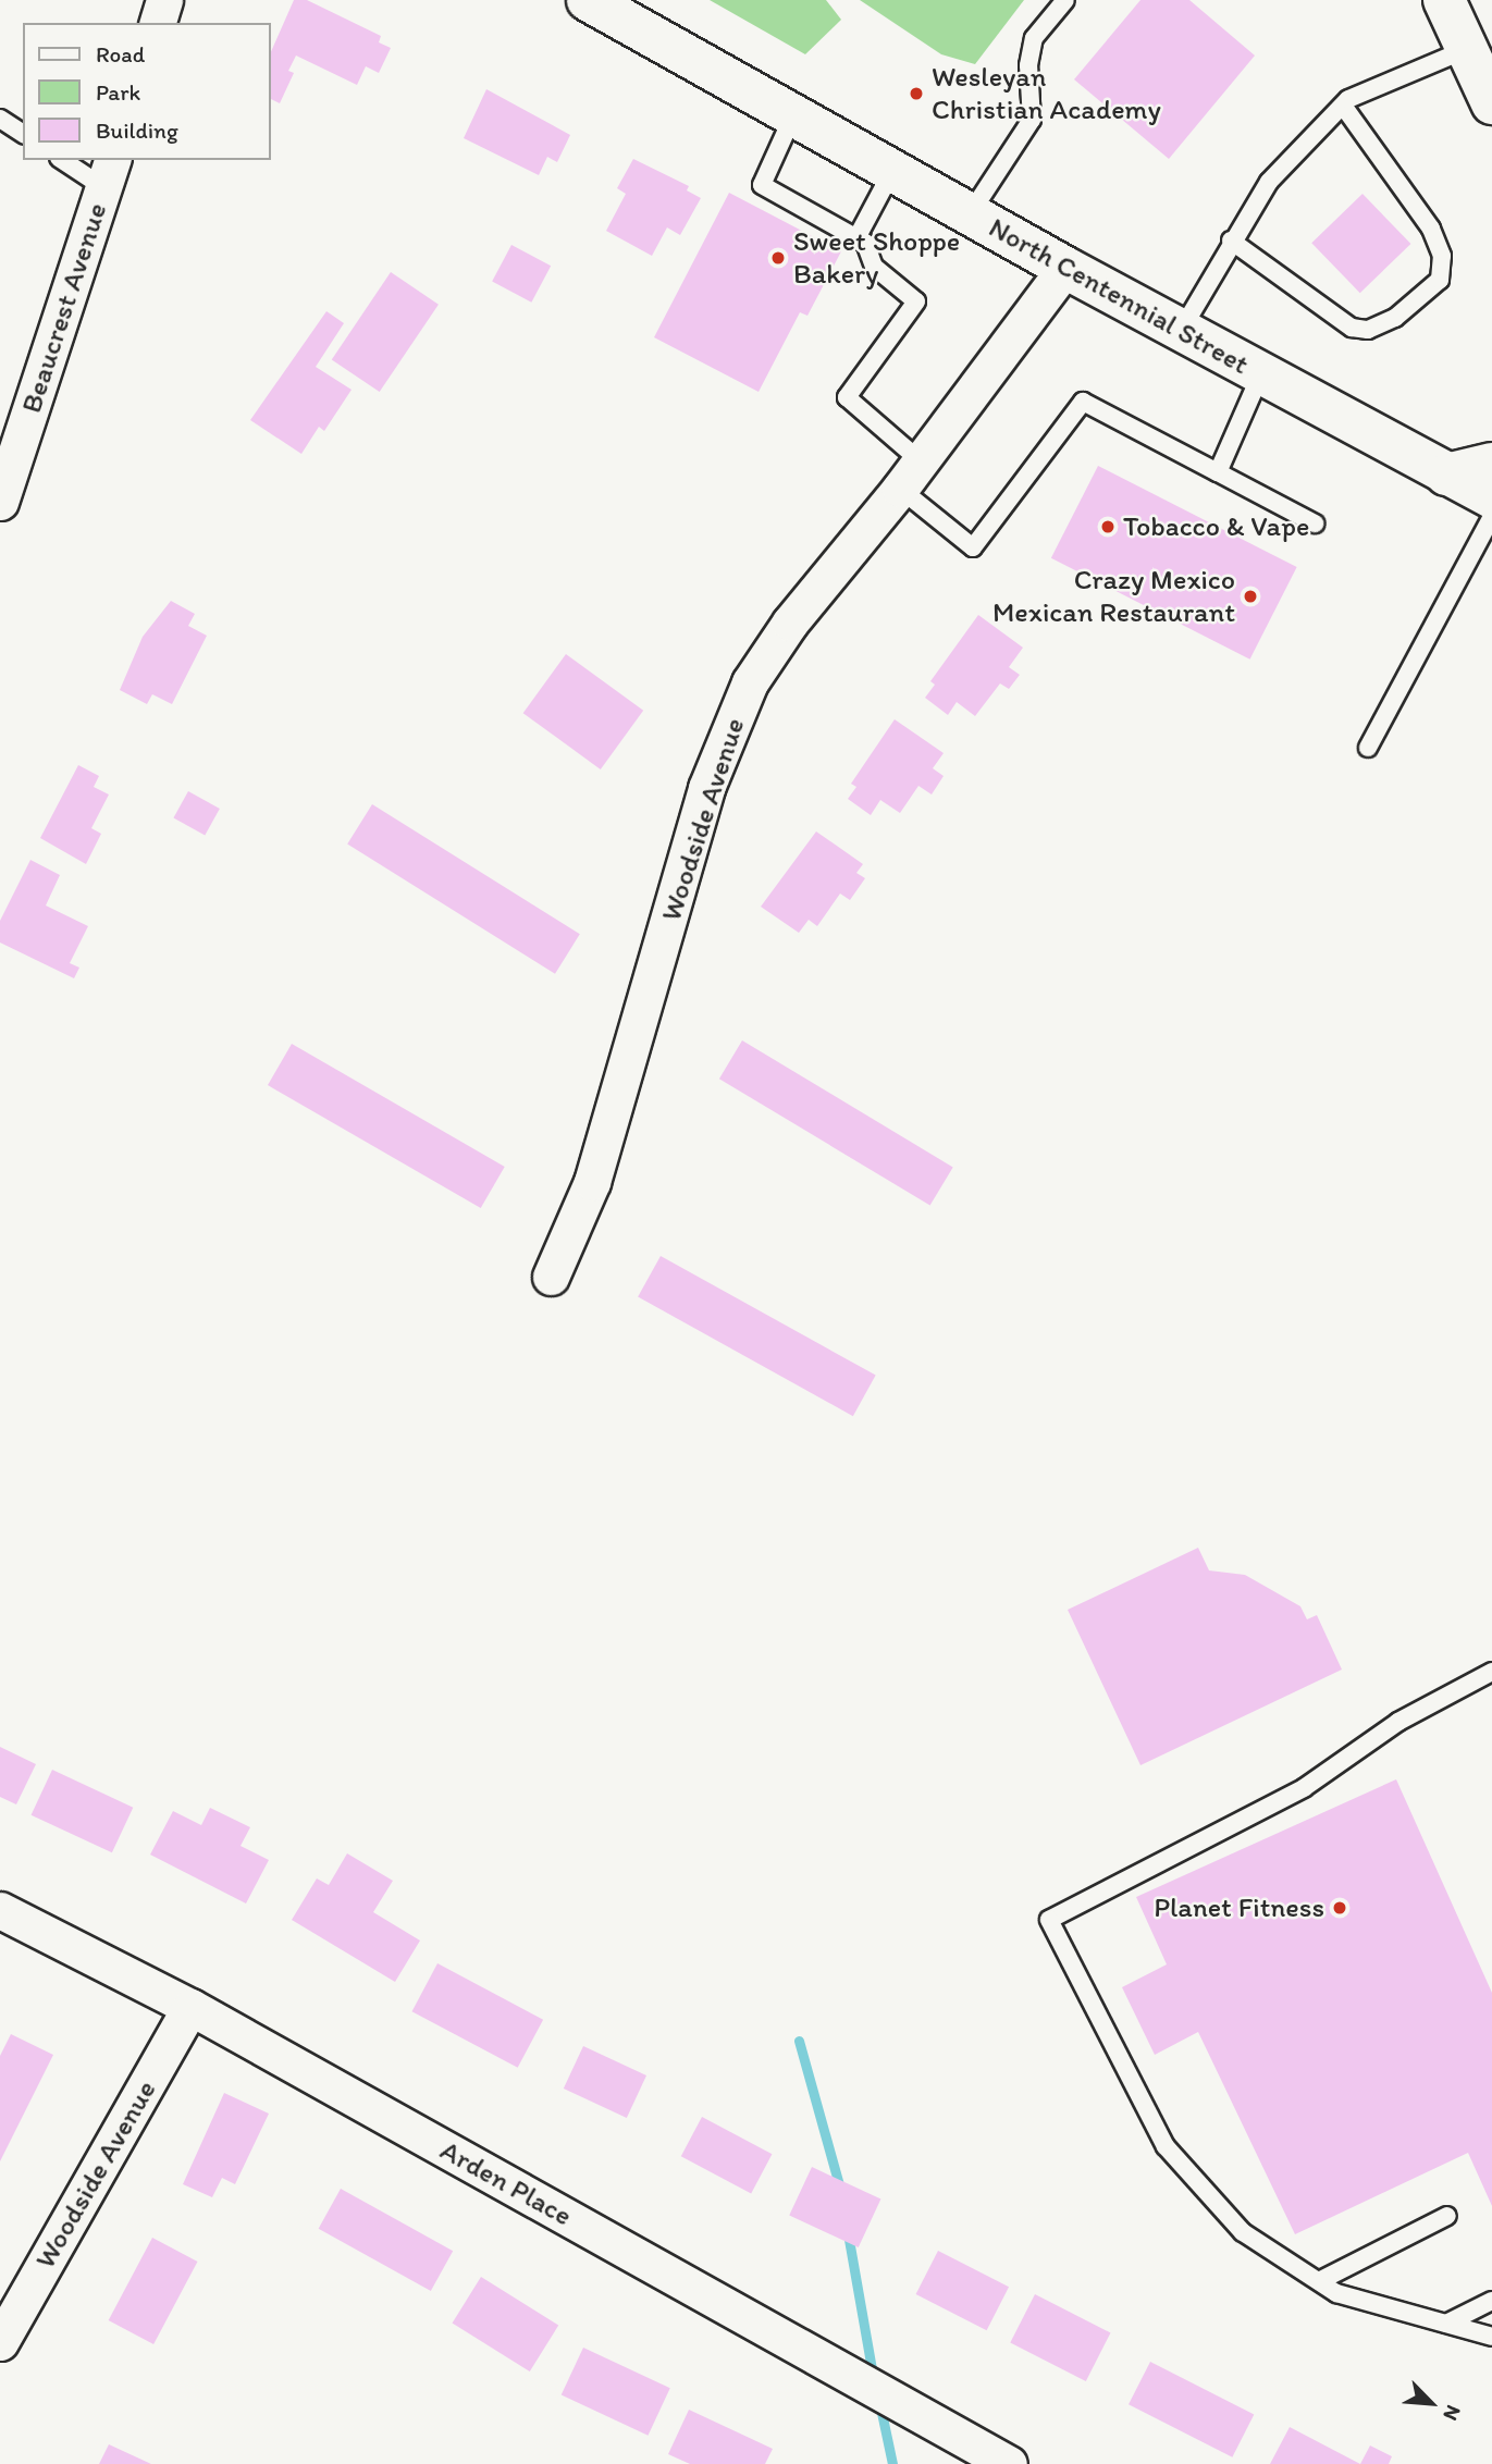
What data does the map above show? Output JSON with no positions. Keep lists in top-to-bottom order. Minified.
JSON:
{"streets":{"main road":["North Centennial Street"],"street":["Beaucrest Avenue","Woodside Avenue","Arden Place"]},"crossings":[["North Centennial Street","Woodside Avenue"],["Woodside Avenue","Arden Place"]],"places":["Wesleyan Christian Academy","Sweet Shoppe Bakery","Tobacco & Vape","Crazy Mexico Mexican Restaurant","Planet Fitness"],"legend":["Road","Park","Building"],"north":"bottom right"}
